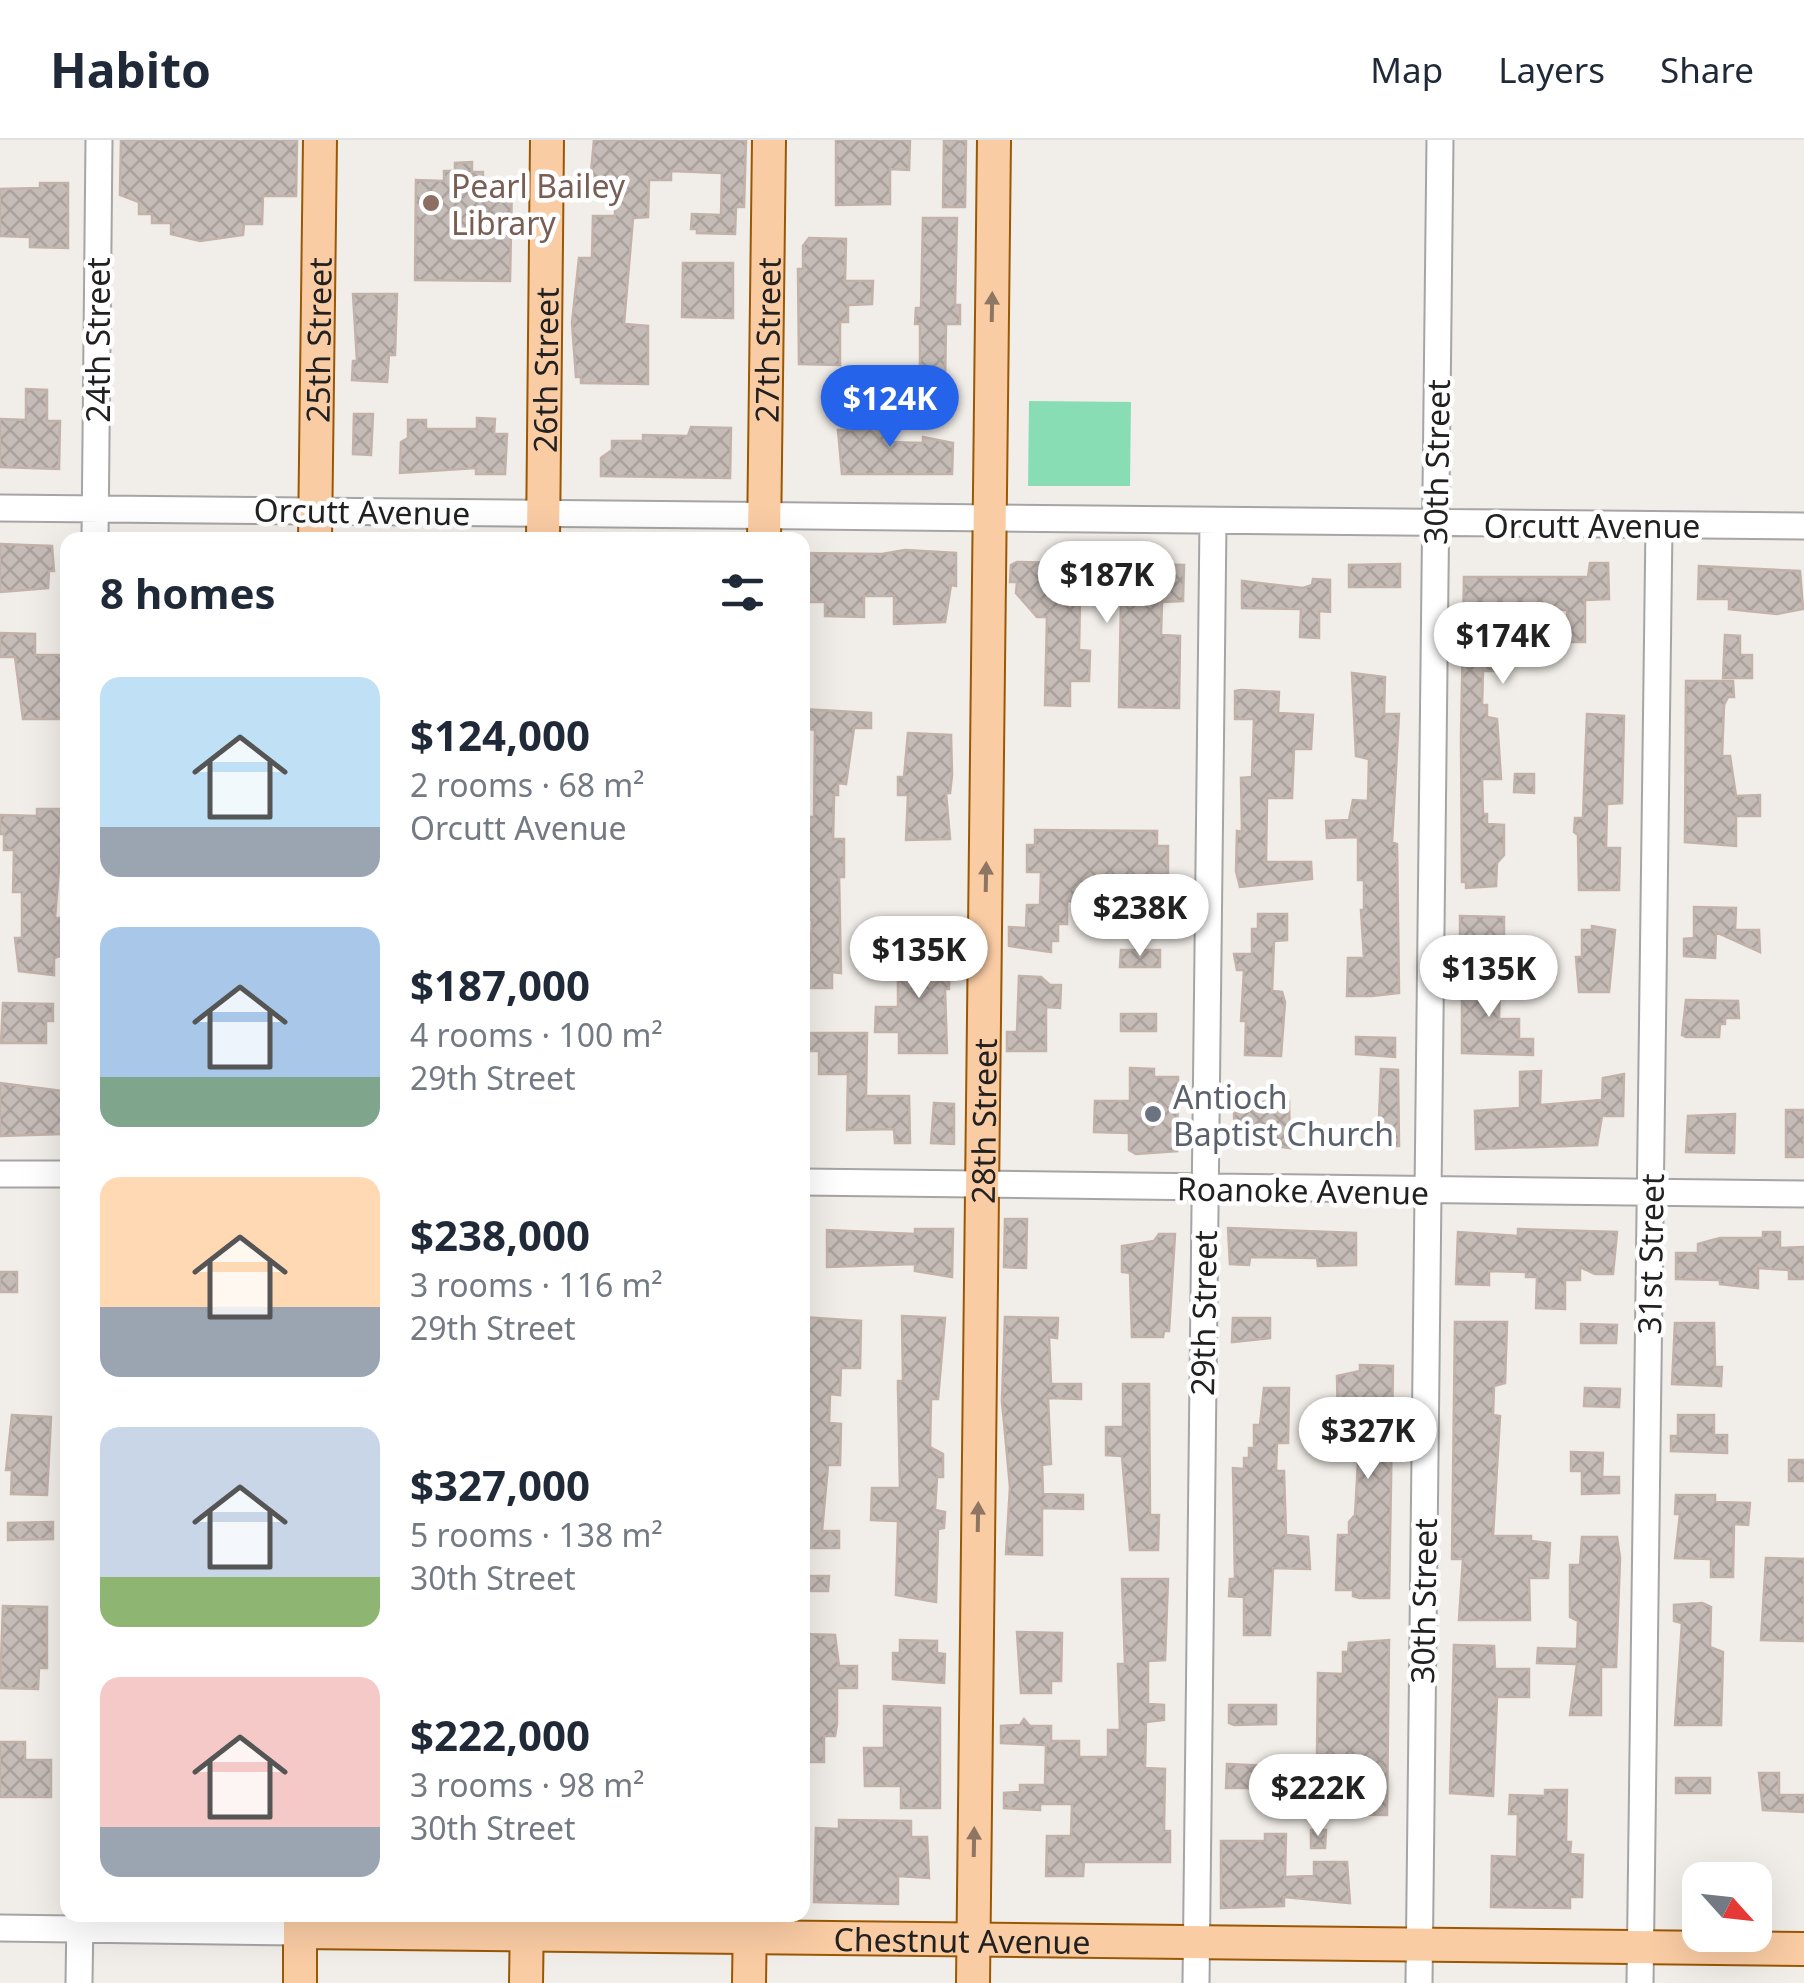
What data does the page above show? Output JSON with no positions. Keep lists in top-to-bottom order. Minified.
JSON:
{"streets":{"main road":["25th Street","27th Street","26th Street","28th Street","Chestnut Avenue"],"street":["24th Street","30th Street","Orcutt Avenue","Roanoke Avenue","31st Street","29th Street"]},"crossings":[["24th Street","Orcutt Avenue"],["25th Street","Orcutt Avenue"],["27th Street","Orcutt Avenue"],["26th Street","Orcutt Avenue"],["30th Street","Orcutt Avenue"],["30th Street","Roanoke Avenue"],["30th Street","Chestnut Avenue"],["Orcutt Avenue","28th Street"],["Orcutt Avenue","31st Street"],["Orcutt Avenue","29th Street"],["28th Street","Roanoke Avenue"],["28th Street","Chestnut Avenue"],["Roanoke Avenue","31st Street"],["Roanoke Avenue","29th Street"],["31st Street","Chestnut Avenue"],["29th Street","Chestnut Avenue"]],"one_way":["28th Street"],"places":["Pearl Bailey Library","Antioch Baptist Church"],"north":"bottom right","page":{"header":"Habito","nav":["Map","Layers","Share"],"price":["$124K","$187K","$174K","$238K","$135K","$135K","$327K","$222K"],"heading":"8 homes","list":[{"name":"$124,000","note":"2 rooms · 68 m² · Orcutt Avenue"},{"name":"$187,000","note":"4 rooms · 100 m² · 29th Street"},{"name":"$238,000","note":"3 rooms · 116 m² · 29th Street"},{"name":"$327,000","note":"5 rooms · 138 m² · 30th Street"},{"name":"$222,000","note":"3 rooms · 98 m² · 30th Street"}]}}
